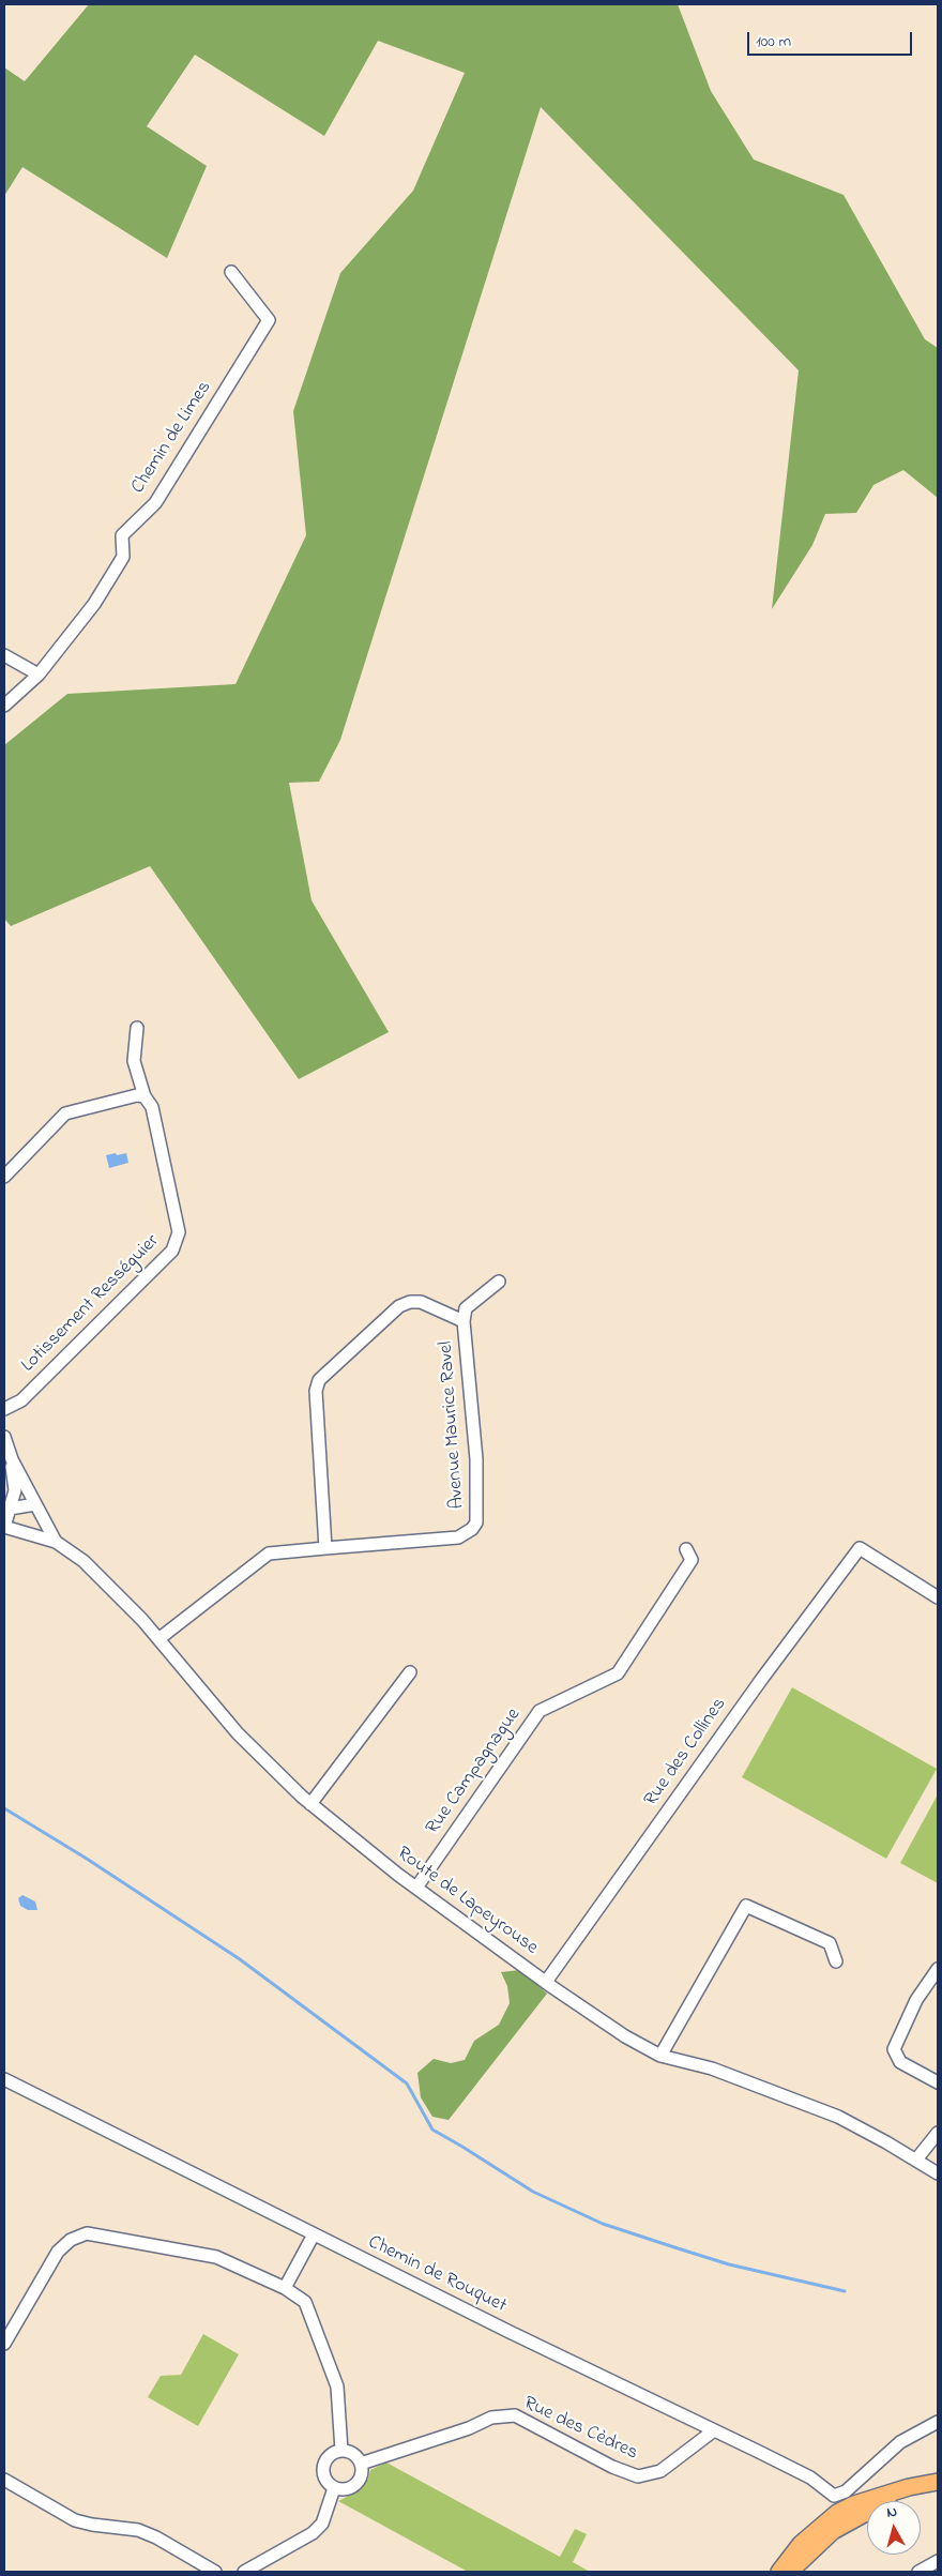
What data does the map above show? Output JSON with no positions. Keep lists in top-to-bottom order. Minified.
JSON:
{"streets":{"street":["Chemin de Limes","Lotissement Rességuier","Avenue Maurice Ravel","Rue des Collines","Rue Campagnague","Route de Lapeyrouse","Chemin de Rouquet","Rue des Cèdres"]},"crossings":[["Avenue Maurice Ravel","Route de Lapeyrouse"],["Rue des Collines","Route de Lapeyrouse"],["Rue Campagnague","Route de Lapeyrouse"],["Chemin de Rouquet","Rue des Cèdres"]],"scale_bar":"100 m","north":"top"}
